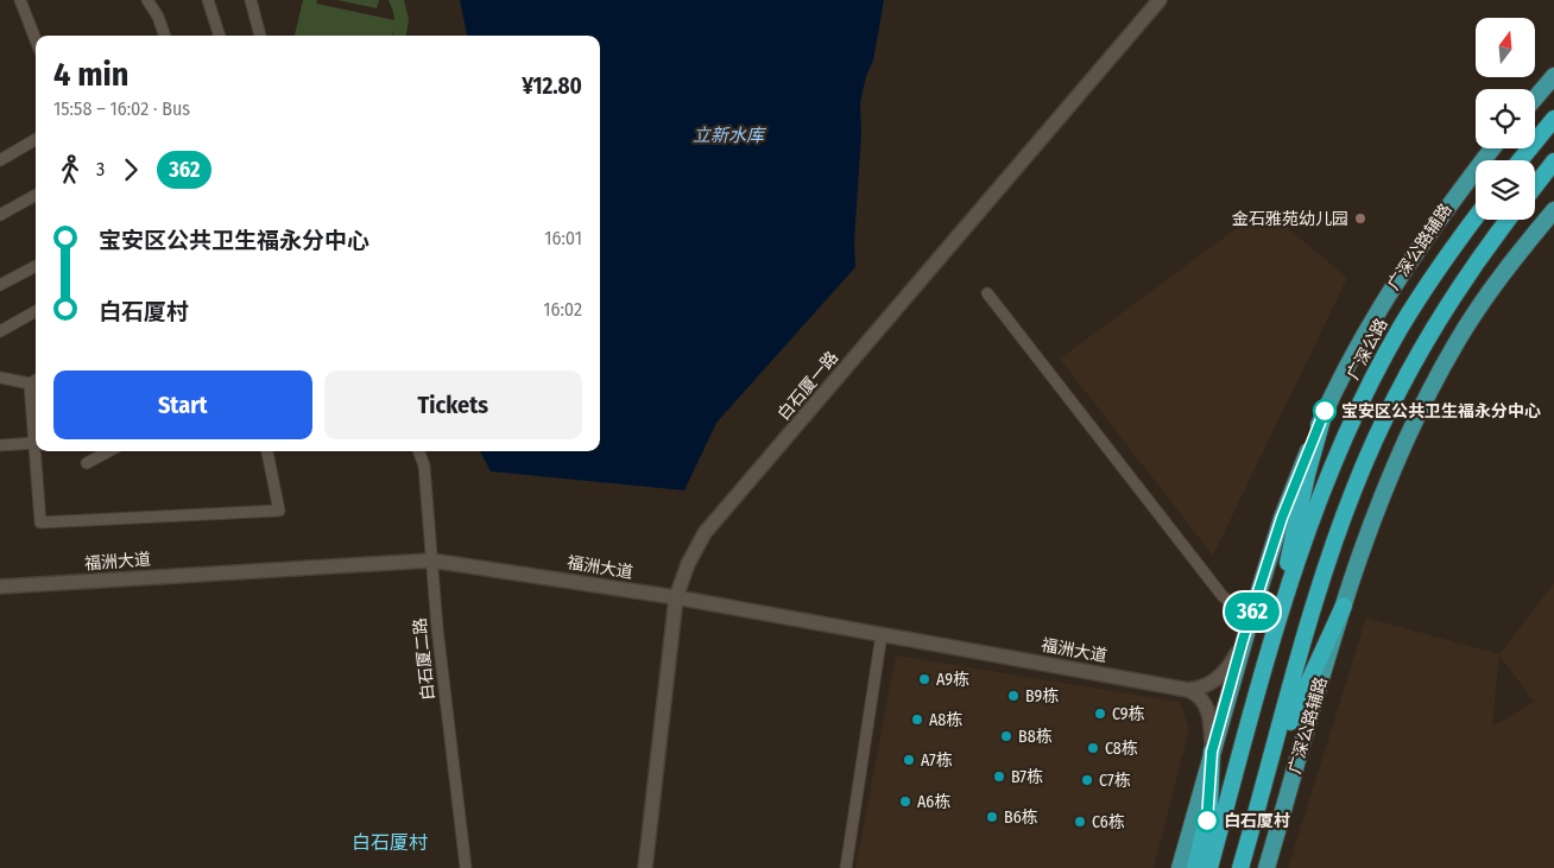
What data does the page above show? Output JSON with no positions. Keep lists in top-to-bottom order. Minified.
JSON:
{"streets":{"highway":["广深公路"],"main road":["广深公路辅路"],"street":["白石厦一路","福洲大道","白石厦二路"]},"crossings":[["白石厦一路","福洲大道"],["福洲大道","白石厦二路"]],"districts":["白石厦村"],"water":["立新水库"],"places":["金石雅苑幼儿园","宝安区公共卫生福永分中心","A9栋","B9栋","C9栋","A8栋","B8栋","C8栋","A7栋","B7栋","C7栋","A6栋","B6栋","白石厦村","C6栋"],"lines":["bus line 362"],"north":"top","page":{"on_map":"362","heading":["4 min","15:58 – 16:02 · Bus","¥12.80"],"legs":["3","362"],"list":[{"name":"宝安区公共卫生福永分中心","value":"16:01"},{"name":"白石厦村","value":"16:02"}],"buttons":["Start","Tickets"]}}
